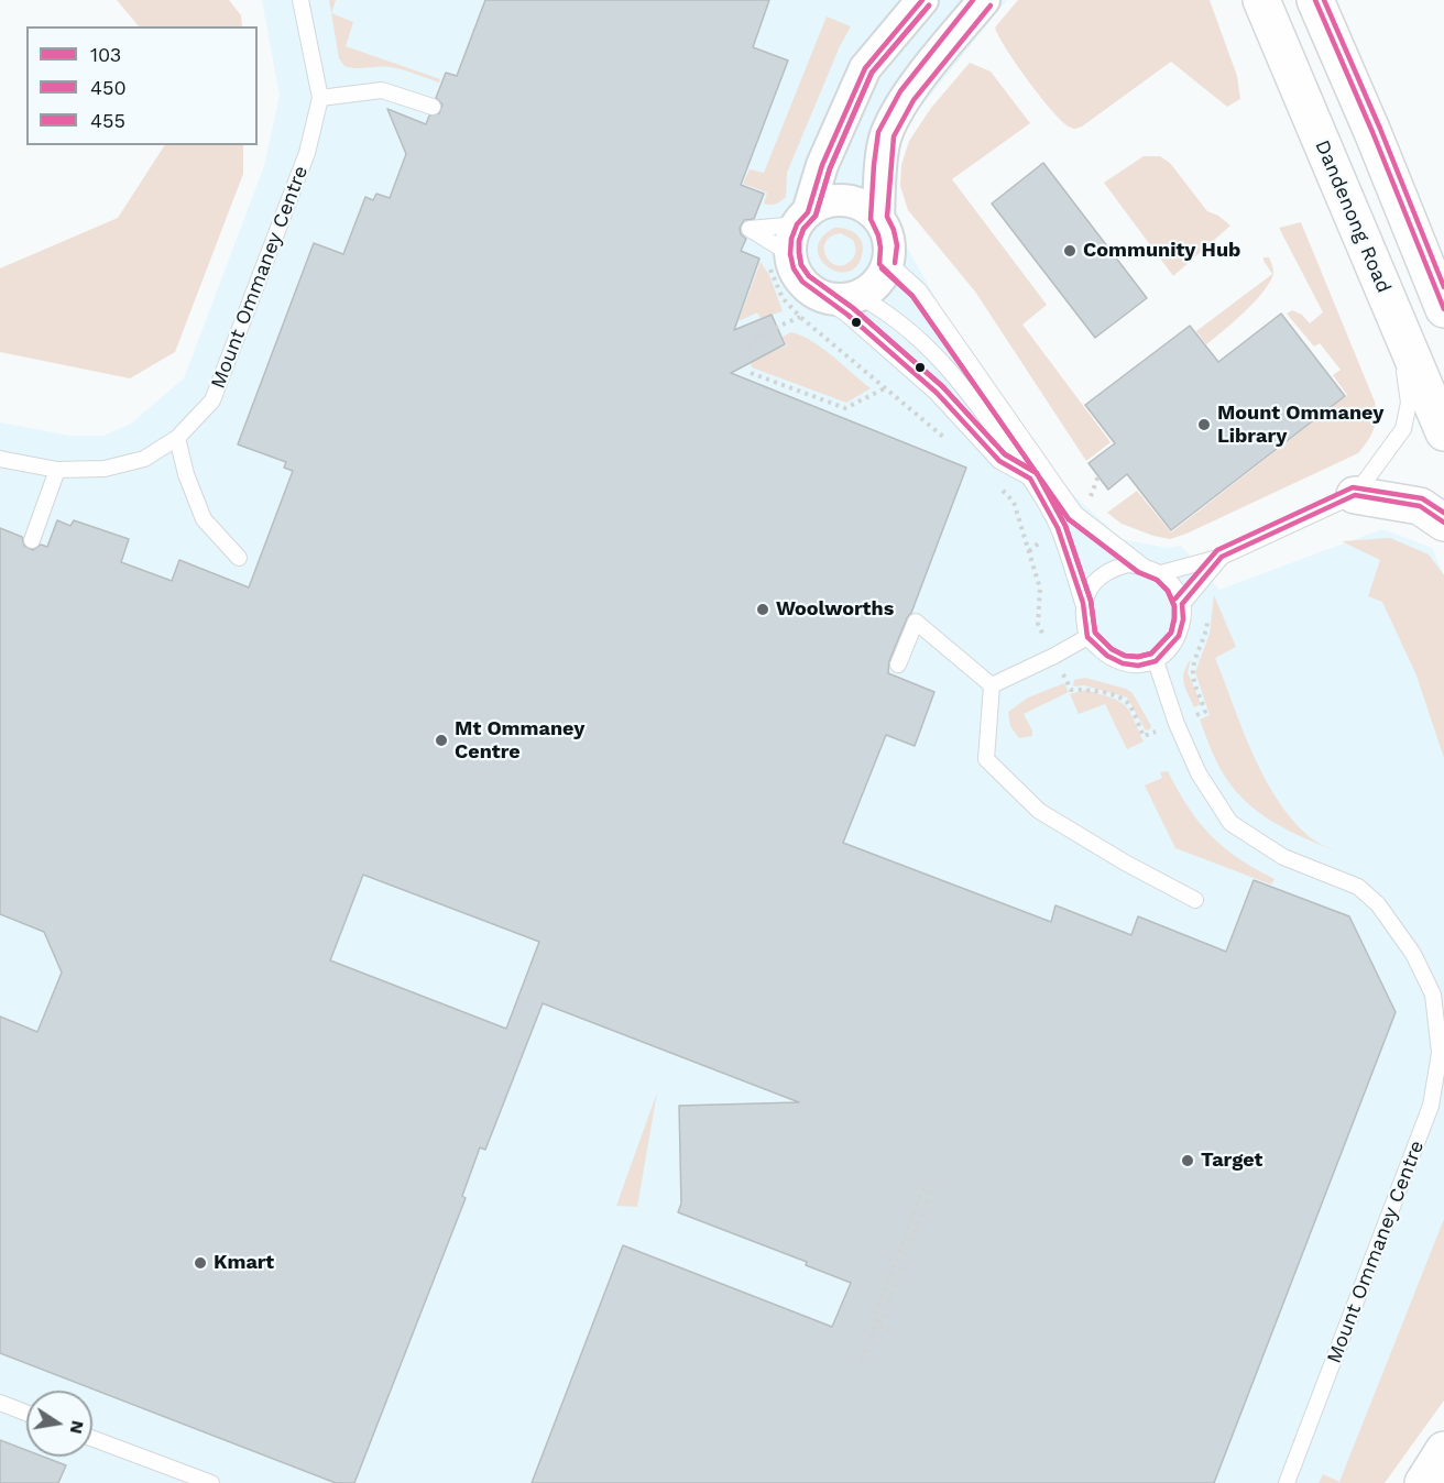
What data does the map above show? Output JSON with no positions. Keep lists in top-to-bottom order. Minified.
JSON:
{"streets":{"main road":["Dandenong Road"],"lane":["Mount Ommaney Centre"]},"places":["Community Hub","Mount Ommaney Library","Woolworths","Mt Ommaney Centre","Target","Kmart"],"lines":["transit line 103","transit line 455","transit line 450"],"legend":["103","450","455"],"north":"right"}
